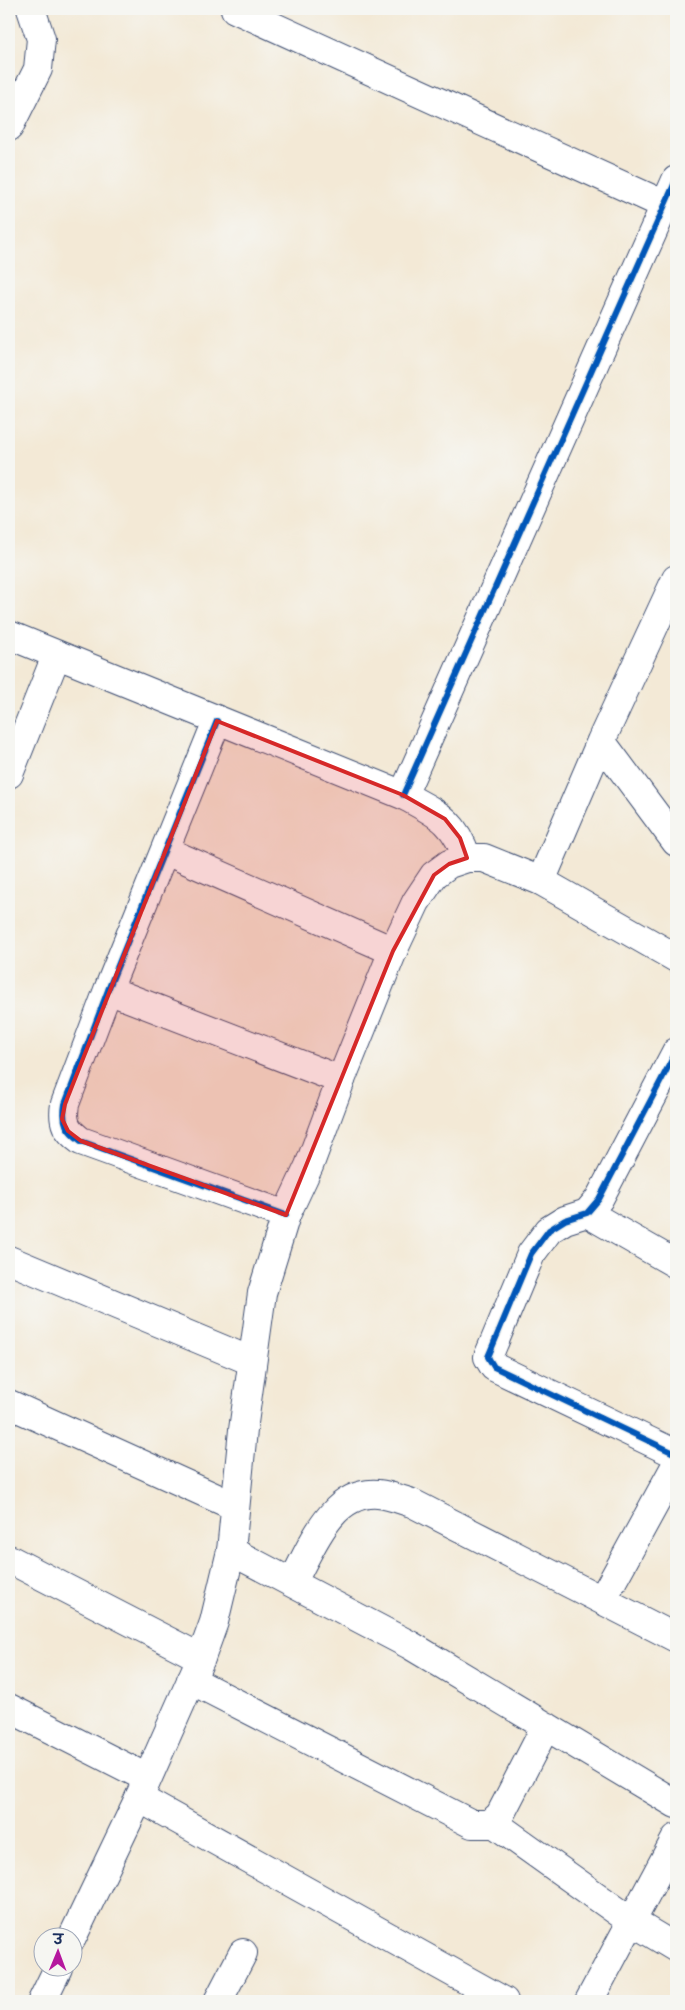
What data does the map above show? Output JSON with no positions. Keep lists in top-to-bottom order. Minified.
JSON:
{"north":"top"}
